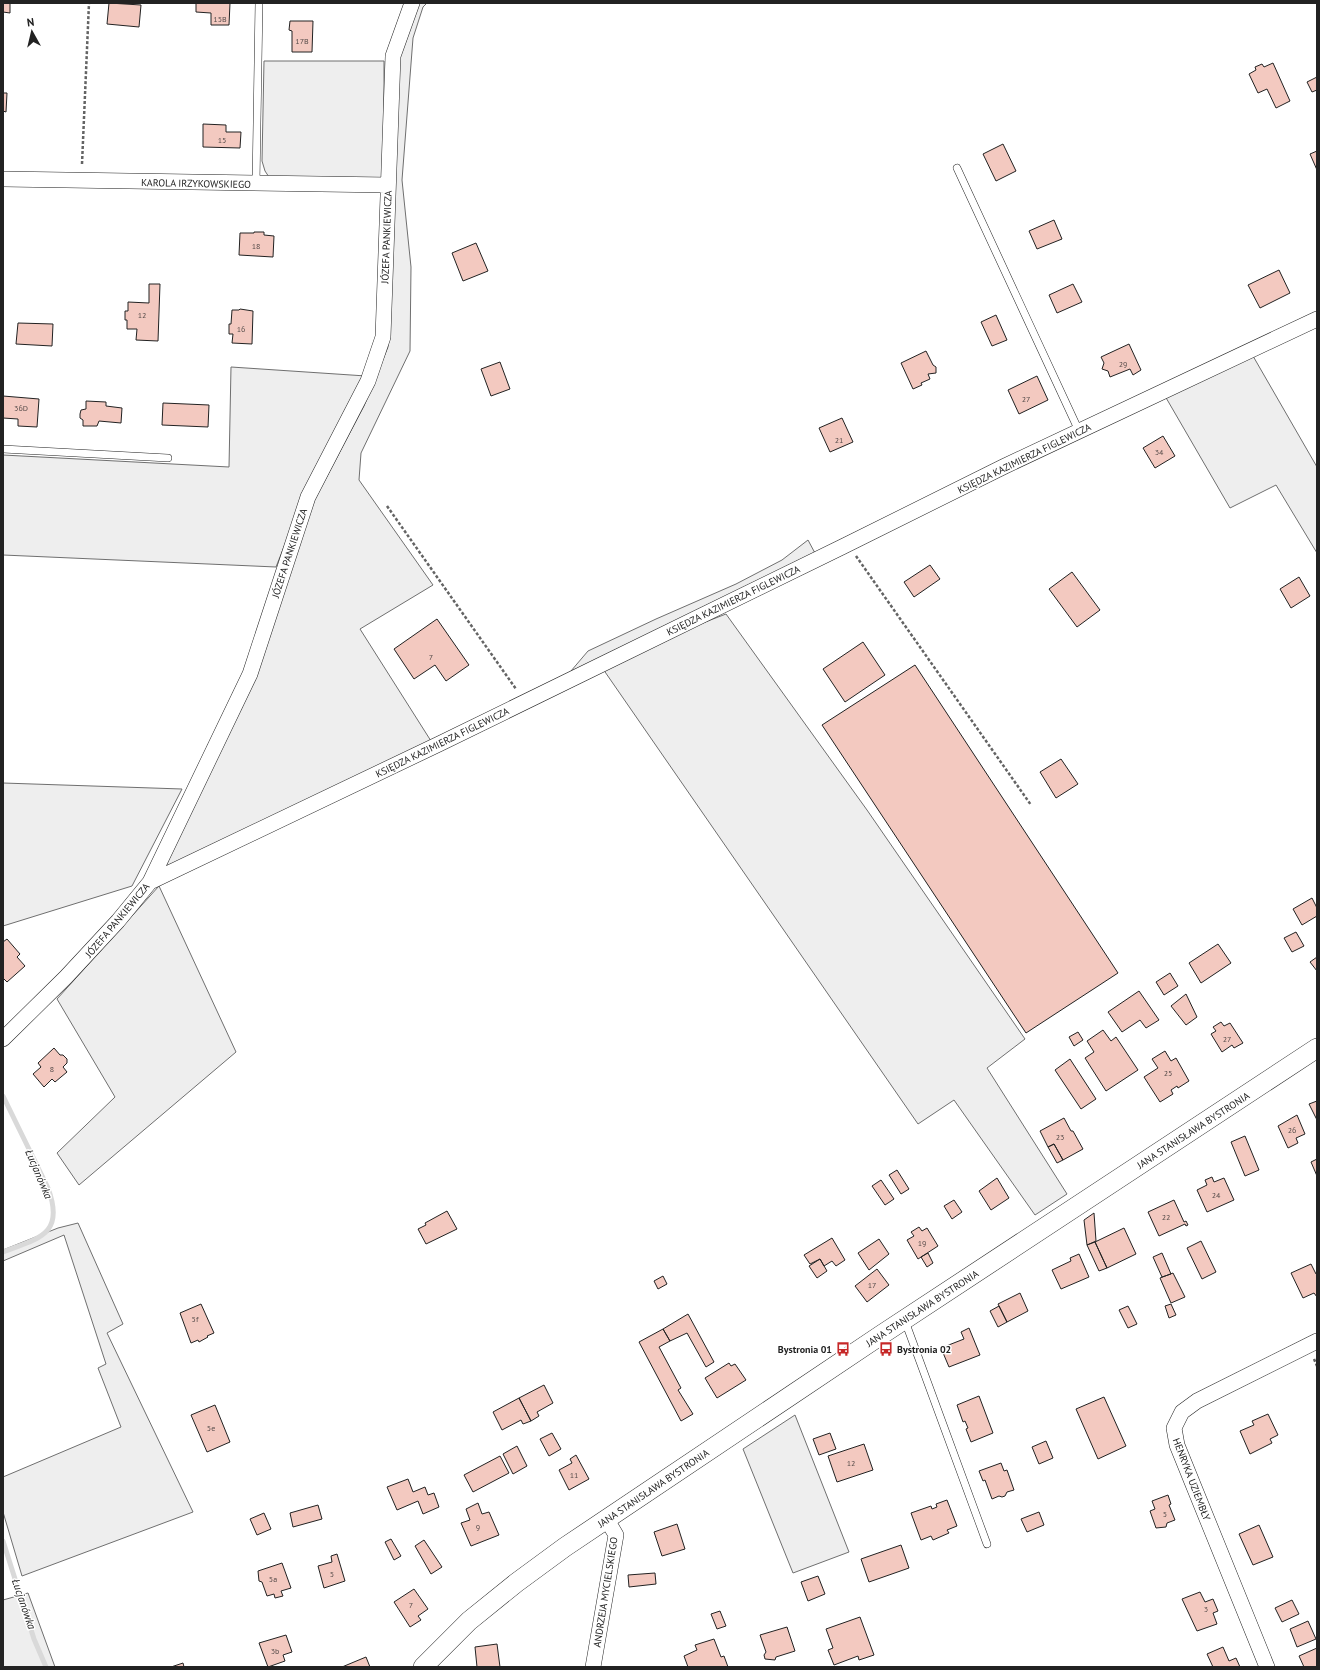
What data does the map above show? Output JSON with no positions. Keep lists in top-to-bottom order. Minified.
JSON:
{"streets":{"street":["KAROLA IRZYKOWSKIEGO","JÓZEFA PANKIEWICZA","KSIĘDZA KAZIMIERZA FIGLEWICZA","JANA STANISŁAWA BYSTRONIA","HENRYKA UZIEMBŁY","ANDRZEJA MYCIELSKIEGO"]},"crossings":[["KAROLA IRZYKOWSKIEGO","JÓZEFA PANKIEWICZA"],["JÓZEFA PANKIEWICZA","KSIĘDZA KAZIMIERZA FIGLEWICZA"],["JANA STANISŁAWA BYSTRONIA","ANDRZEJA MYCIELSKIEGO"]],"water":["Łucjanówka"],"places":{"bus stop":["Bystronia 01","Bystronia 02"]},"house_numbers":["15B","17B","15","18","12","16","29","27","36D","21","34","7","27","8","25","26","23","24","22","19","17","5f","5e","12","11","5","9","5","5a","7","3","3b"],"north":"top"}
